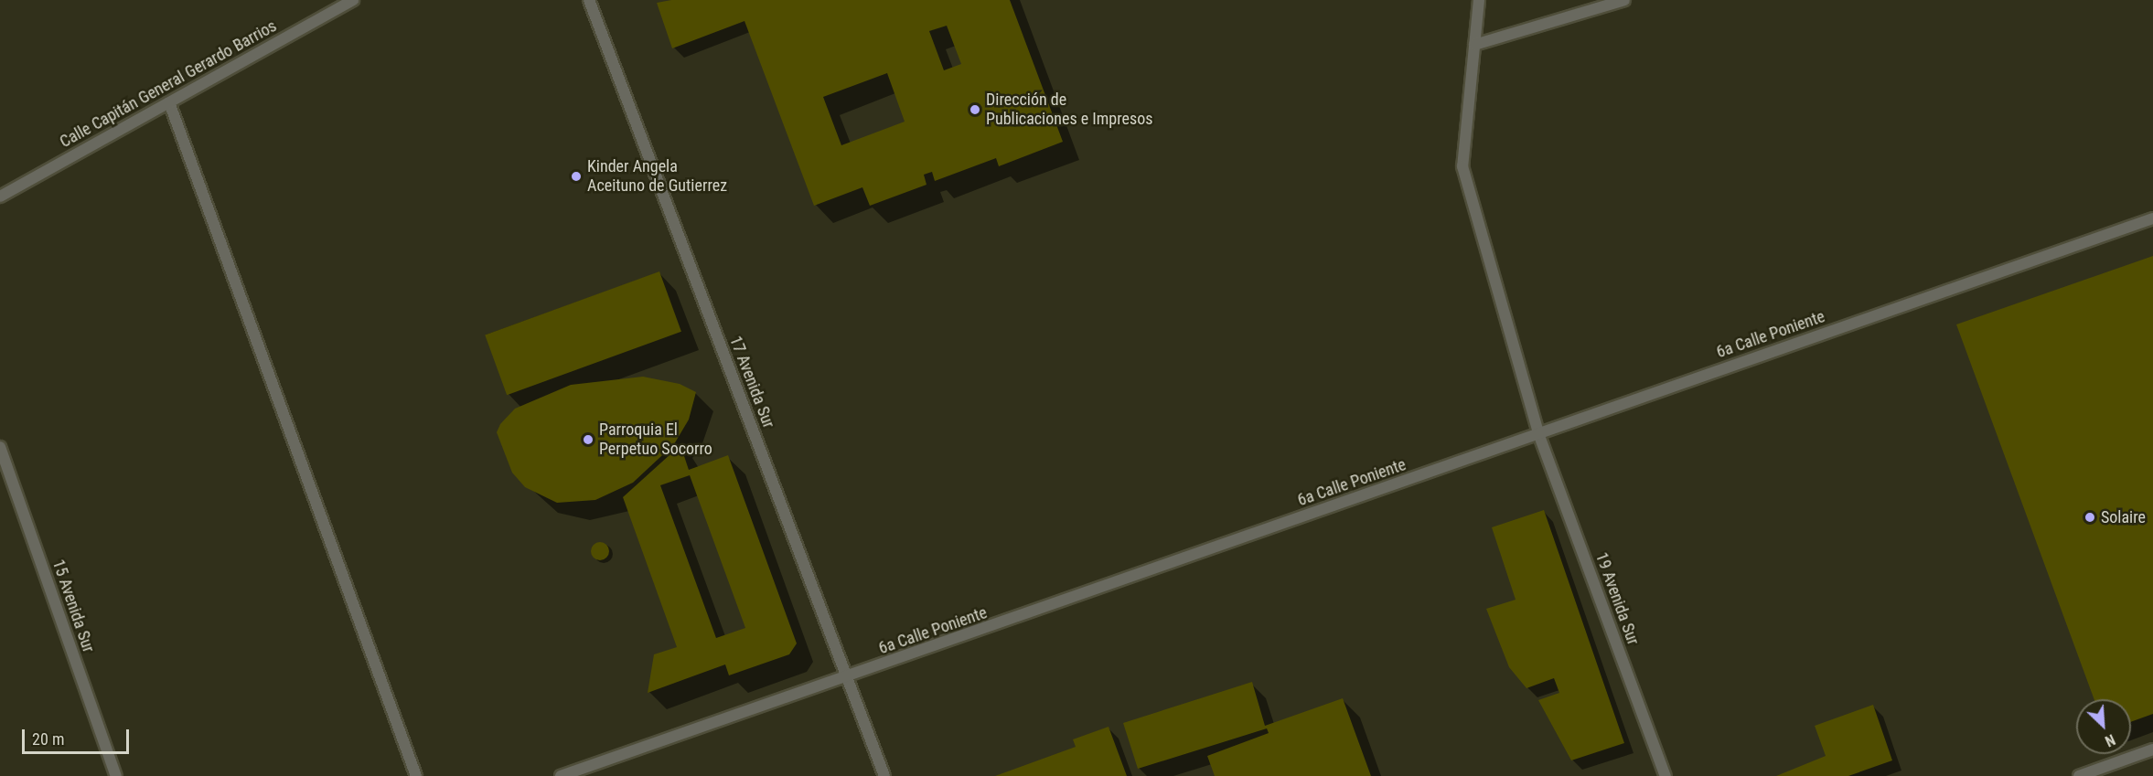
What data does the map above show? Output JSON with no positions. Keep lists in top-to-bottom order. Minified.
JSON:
{"streets":{"street":["Calle Capitán General Gerardo Barrios","6a Calle Poniente","17 Avenida Sur","19 Avenida Sur","15 Avenida Sur"]},"crossings":[["6a Calle Poniente","17 Avenida Sur"],["6a Calle Poniente","19 Avenida Sur"]],"places":["Dirección de Publicaciones e Impresos","Kinder Angela Aceituno de Gutierrez","Parroquia El Perpetuo Socorro","Solaire"],"scale_bar":"20 m","north":"bottom right"}
